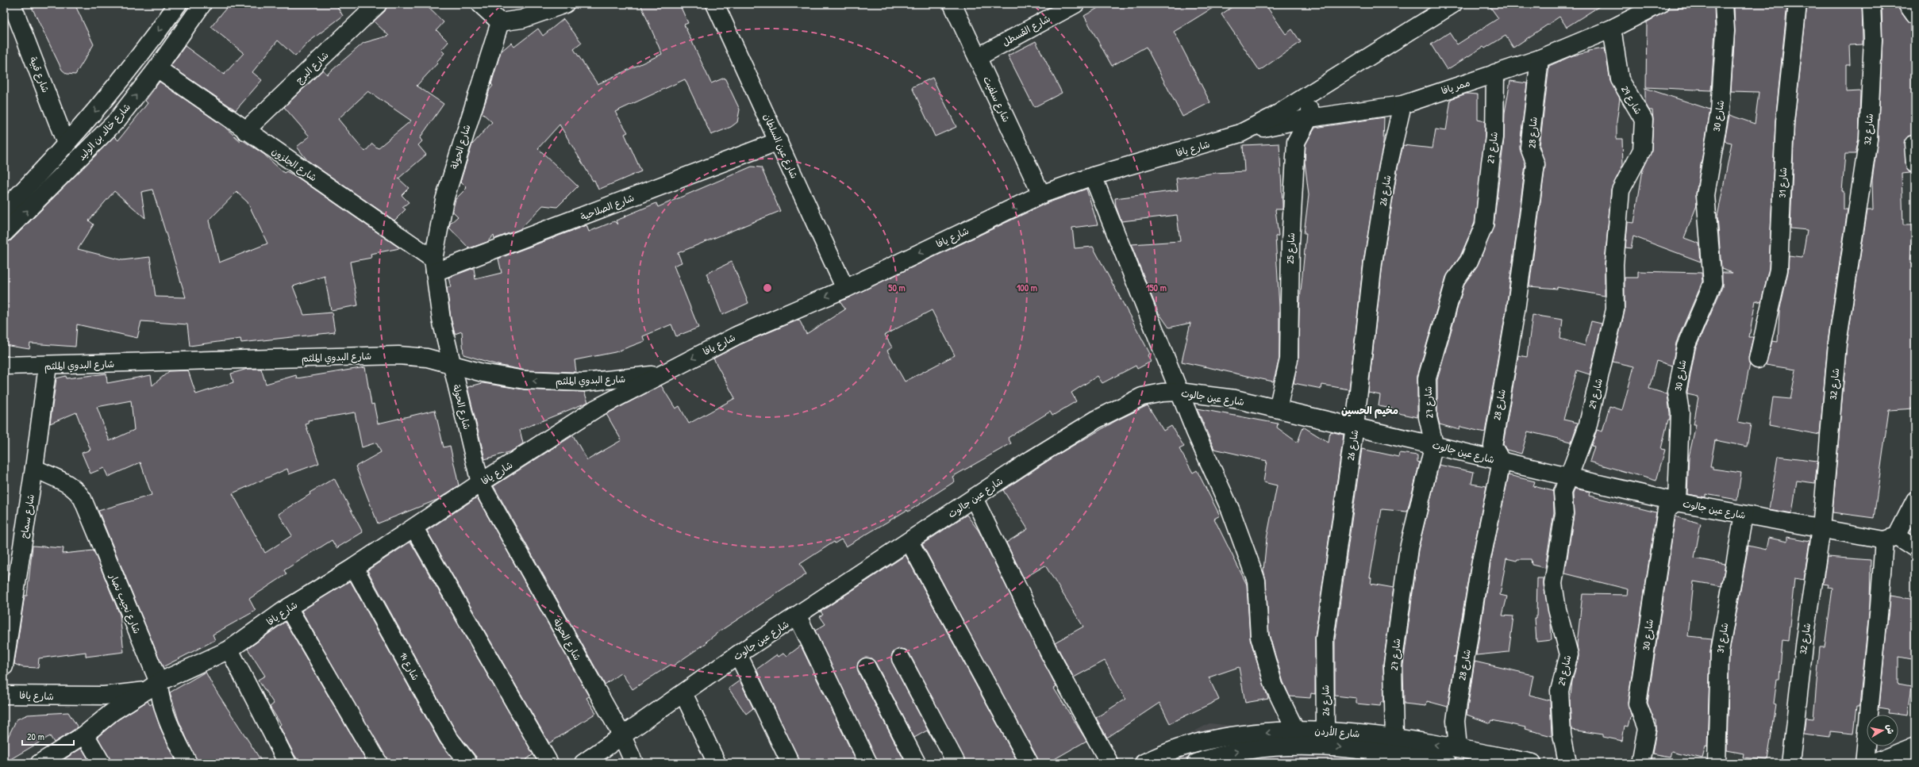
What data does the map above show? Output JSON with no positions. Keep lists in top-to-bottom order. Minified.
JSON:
{"streets":{"main road":["شارع القسطل","شارع البرج","شارع قبية","ممر يافا","شارع سلفيت","شارع 29","شارع 30","شارع 32","شارع خالد بن الوليد","شارع 28","شارع عين السلطان","شارع الحولة","شارع 27","شارع يافا","شارع الجلزون","شارع 31","شارع 26","شارع الصلاحية","شارع 25","شارع البدوي الملثم","شارع عين جالوت","شارع سماح","شارع نجيب نصار","شارع 14","شارع الأردن"]},"crossings":[["شارع القسطل","شارع سلفيت"],["شارع البرج","شارع الجلزون"],["شارع قبية","شارع خالد بن الوليد"],["ممر يافا","شارع 29"],["ممر يافا","شارع 28"],["ممر يافا","شارع 27"],["ممر يافا","شارع يافا"],["ممر يافا","شارع 26"],["ممر يافا","شارع 25"],["شارع سلفيت","شارع يافا"],["شارع 29","شارع عين جالوت"],["شارع 30","شارع عين جالوت"],["شارع 32","شارع عين جالوت"],["شارع خالد بن الوليد","شارع الجلزون"],["شارع 28","شارع عين جالوت"],["شارع 28","شارع الأردن"],["شارع عين السلطان","شارع يافا"],["شارع عين السلطان","شارع الصلاحية"],["شارع الحولة","شارع يافا"],["شارع الحولة","شارع الجلزون"],["شارع الحولة","شارع الصلاحية"],["شارع الحولة","شارع البدوي الملثم"],["شارع الحولة","شارع عين جالوت"],["شارع 27","شارع عين جالوت"],["شارع 27","شارع الأردن"],["شارع يافا","شارع 25"],["شارع يافا","شارع البدوي الملثم"],["شارع يافا","شارع نجيب نصار"],["شارع يافا","شارع 14"],["شارع الجلزون","شارع الصلاحية"],["شارع 31","شارع عين جالوت"],["شارع 26","شارع عين جالوت"],["شارع 26","شارع الأردن"],["شارع 25","شارع عين جالوت"],["شارع البدوي الملثم","شارع سماح"],["شارع سماح","شارع نجيب نصار"]],"districts":["مخيم الحسين"],"scale_bar":"20 m","north":"right","rings":["50 m","100 m","150 m"]}
